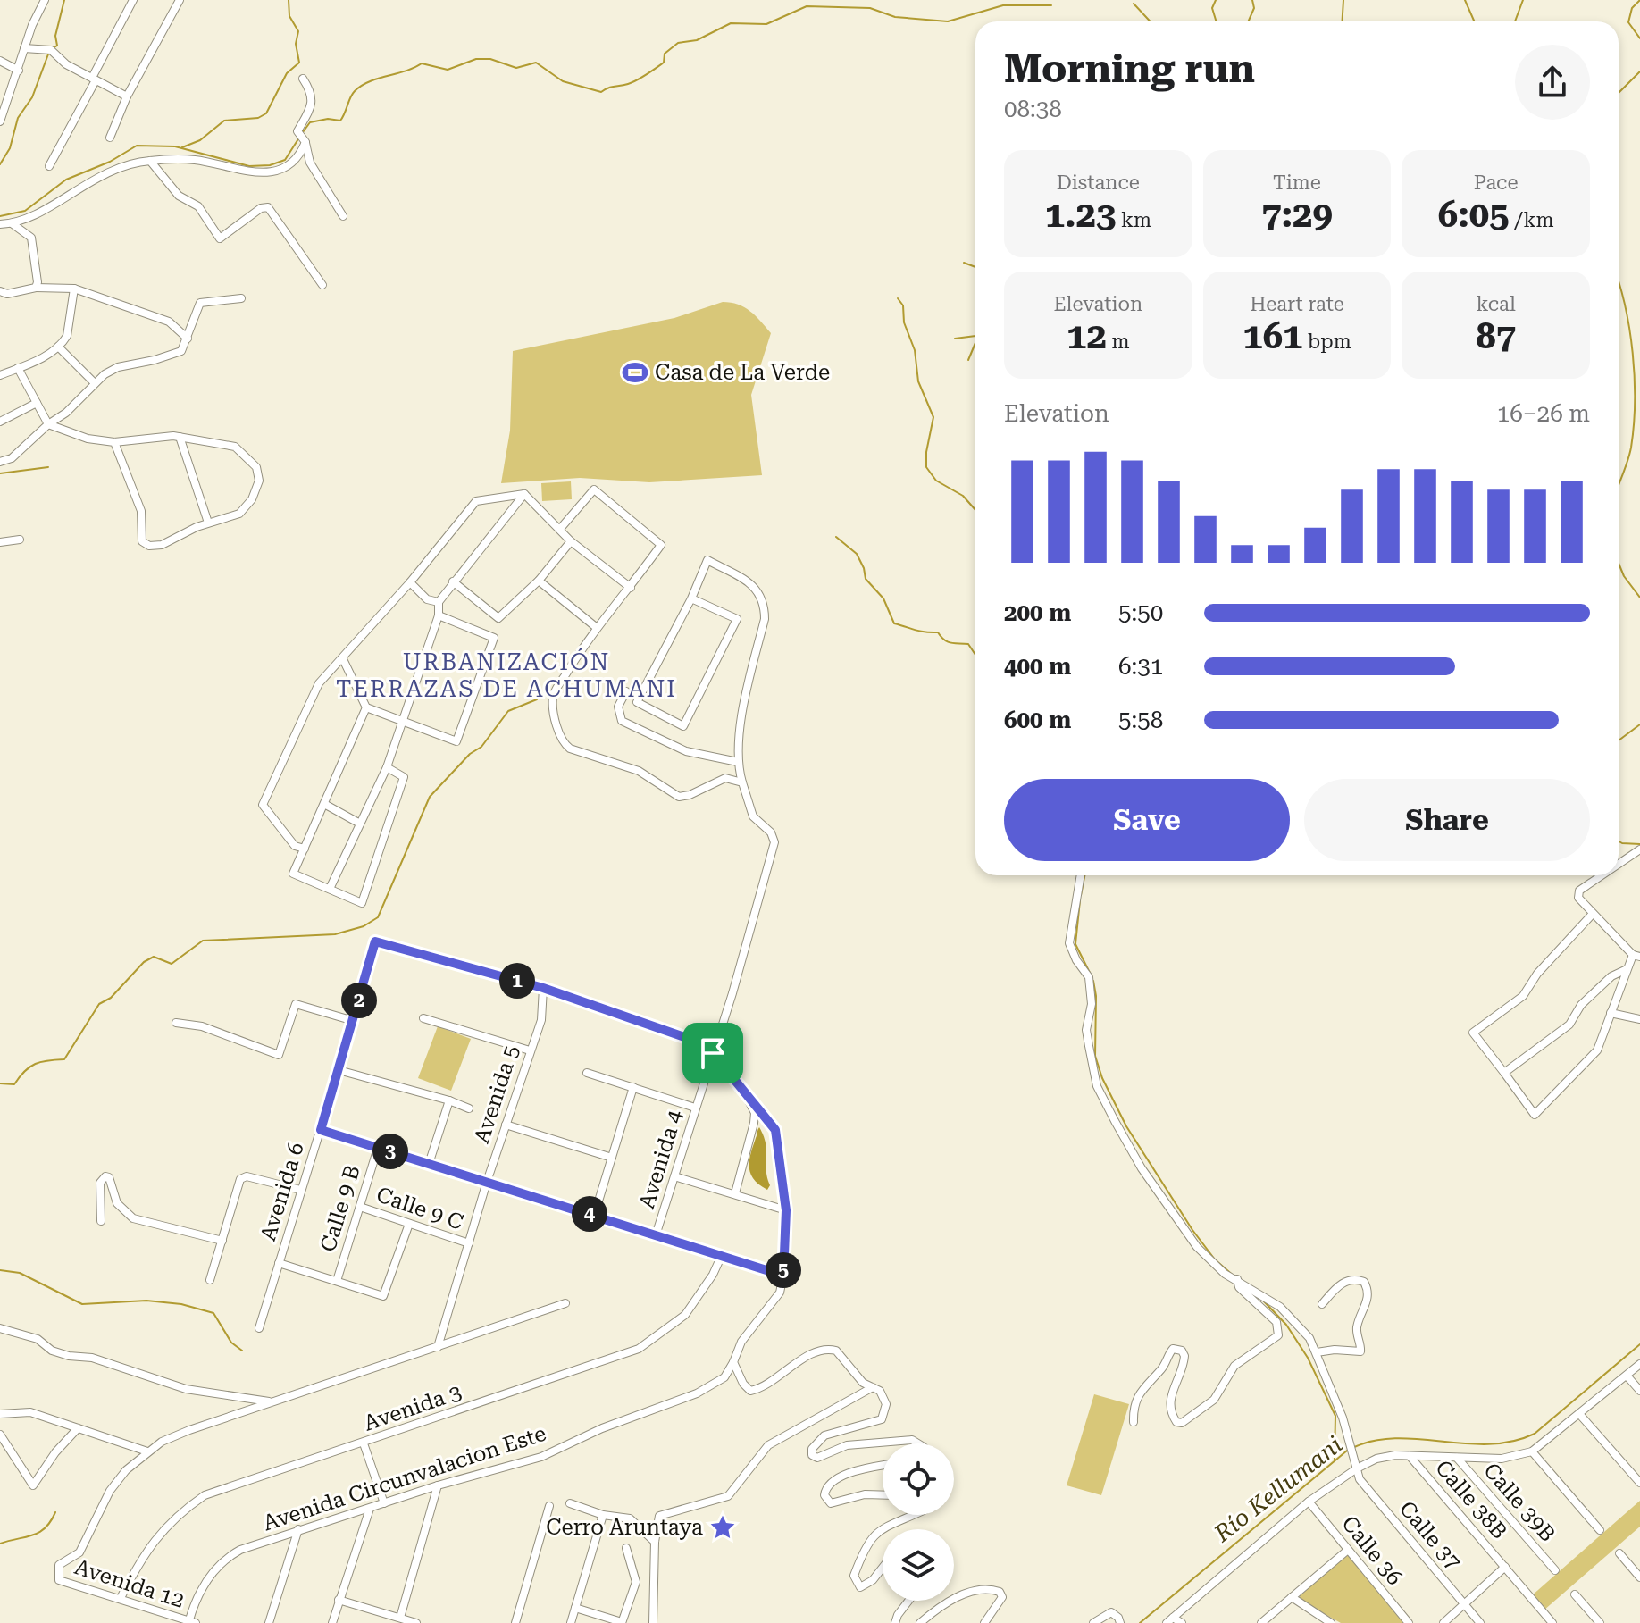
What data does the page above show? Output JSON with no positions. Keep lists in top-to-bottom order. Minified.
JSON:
{"streets":{"street":["Avenida 5","Avenida 4","Avenida 6","Calle 9 B","Calle 9 C","Avenida 3","Avenida Circunvalacion Este","Calle 38B","Calle 39B","Calle 37","Calle 36","Avenida 12"]},"crossings":[["Avenida 5","Avenida 6"],["Avenida 5","Calle 9 C"],["Calle 9 B","Calle 9 C"],["Avenida 3","Avenida 12"],["Avenida Circunvalacion Este","Avenida 12"]],"districts":["URBANIZACIÓN TERRAZAS DE ACHUMANI"],"water":["Río Kellumani"],"places":{"sports":["Casa de La Verde"],"place":["Cerro Aruntaya"]},"page":{"heading":["Morning run","08:38"],"stats":[["Distance","1.23 km"],["Time","7:29"],["Pace","6:05 /km"],["Elevation","12 m"],["Heart rate","161 bpm"],["kcal","87"]],"chart":["Elevation","16–26 m"],"list":[{"name":"200 m","note":"5:50"},{"name":"400 m","note":"6:31"},{"name":"600 m","note":"5:58"}],"buttons":["Save","Share"],"pins":["1","2","3","4","5"]}}
